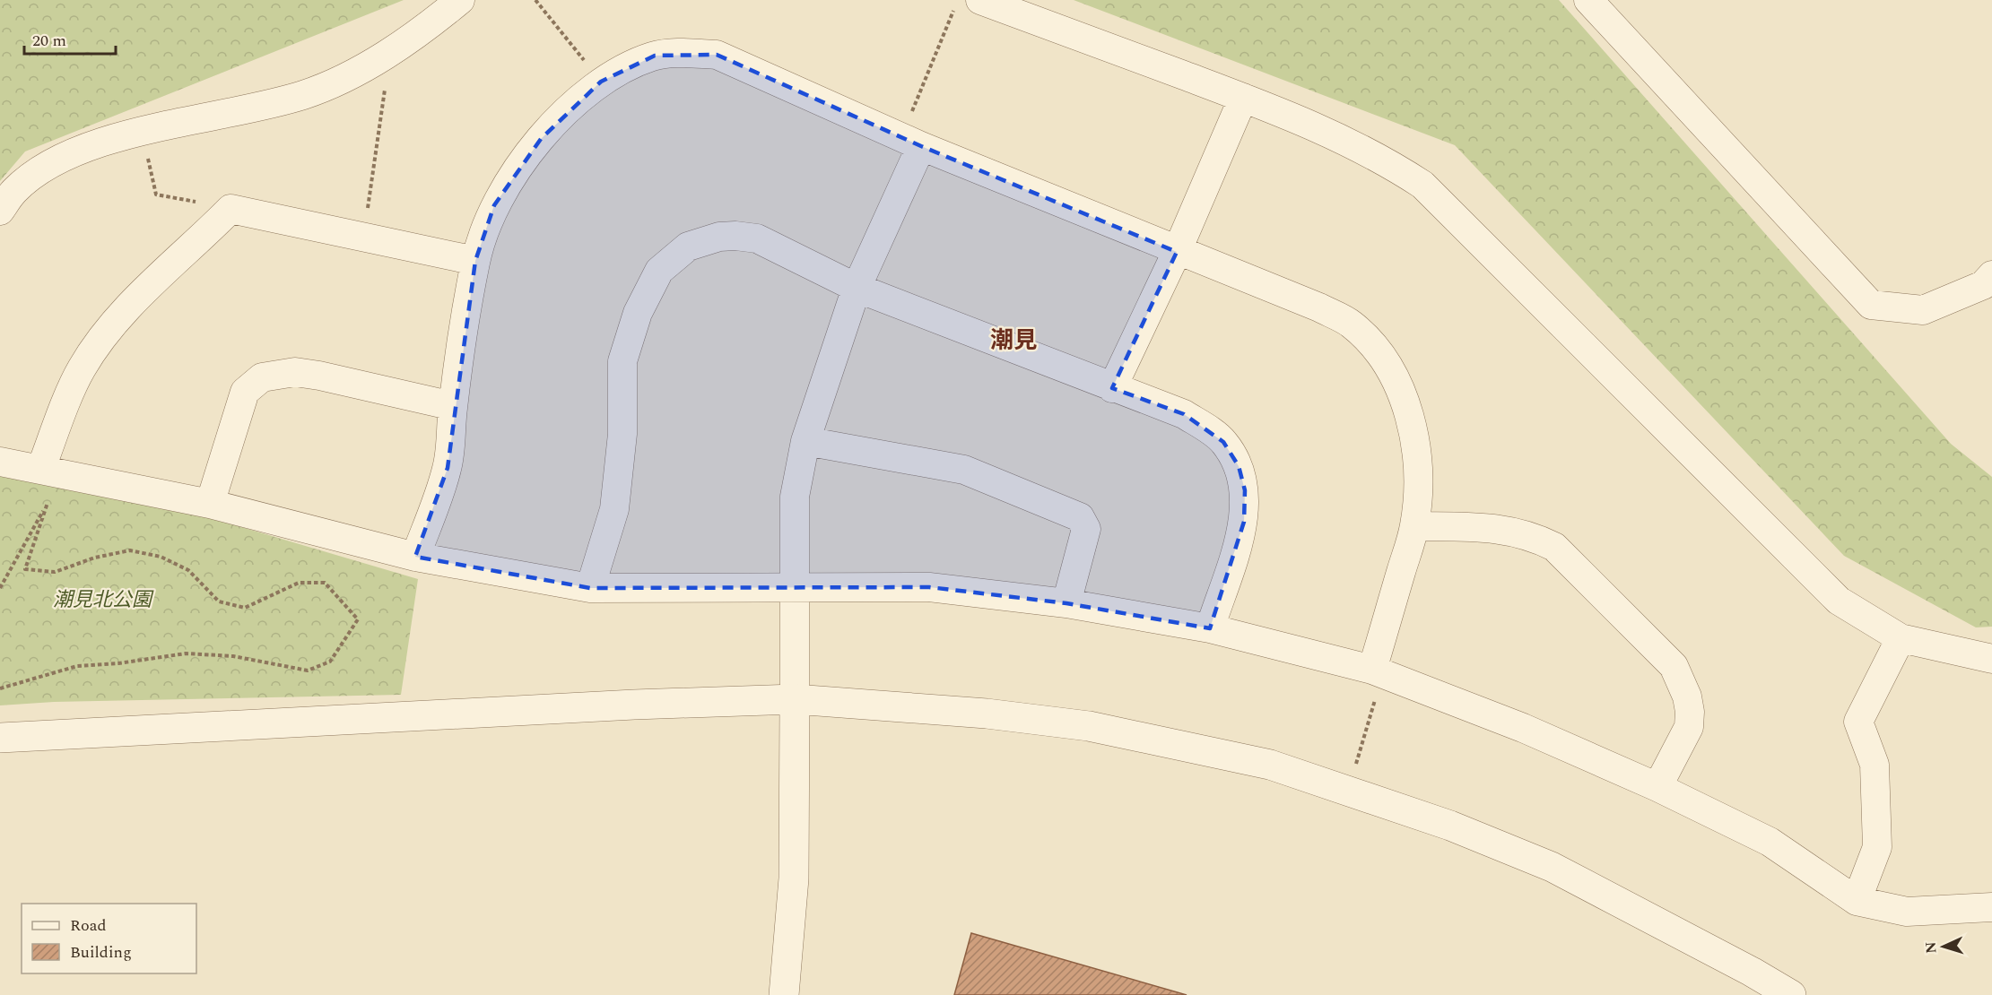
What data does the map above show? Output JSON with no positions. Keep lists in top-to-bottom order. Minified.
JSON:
{"districts":["潮見"],"parks":["潮見北公園"],"legend":["Road","Building"],"scale_bar":"20 m","north":"left"}
